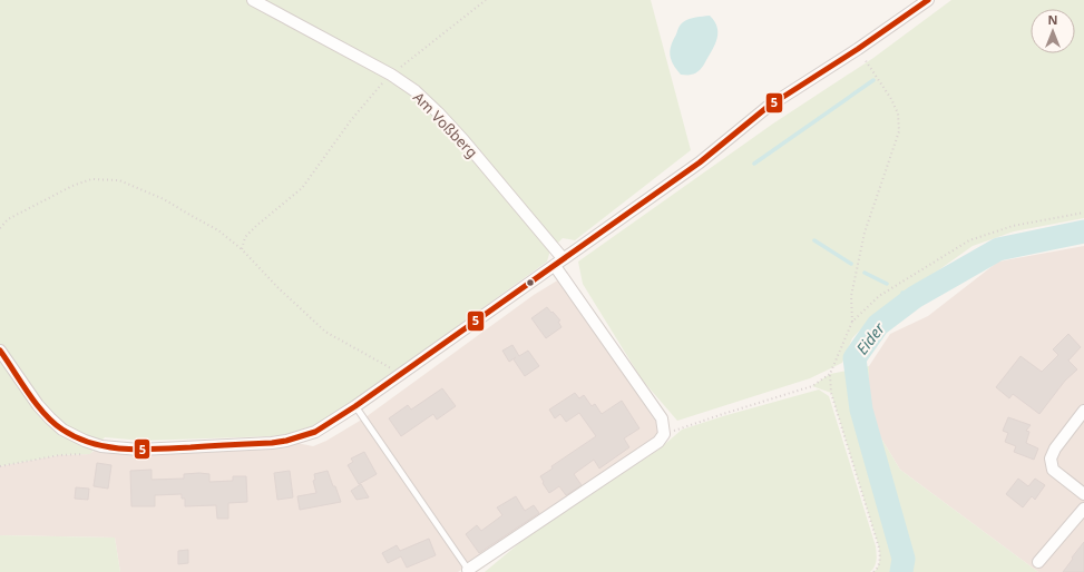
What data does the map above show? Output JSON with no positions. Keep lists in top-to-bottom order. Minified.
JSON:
{"streets":{"street":["Am Voßberg"]},"water":["Eider"],"lines":["transit line 5"],"north":"top"}
